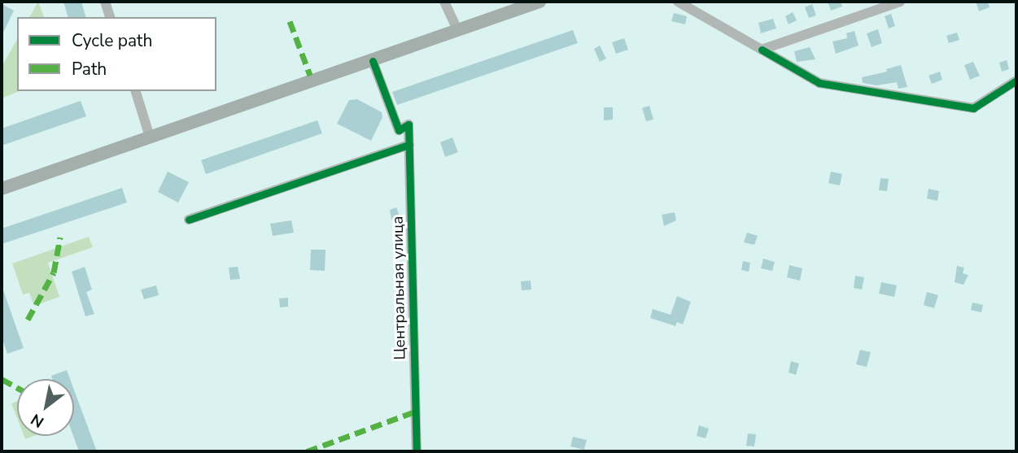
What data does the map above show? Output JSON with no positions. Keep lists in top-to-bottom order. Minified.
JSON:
{"streets":{"street":["Центральная улица"]},"legend":["Cycle path","Path"],"north":"bottom left"}
